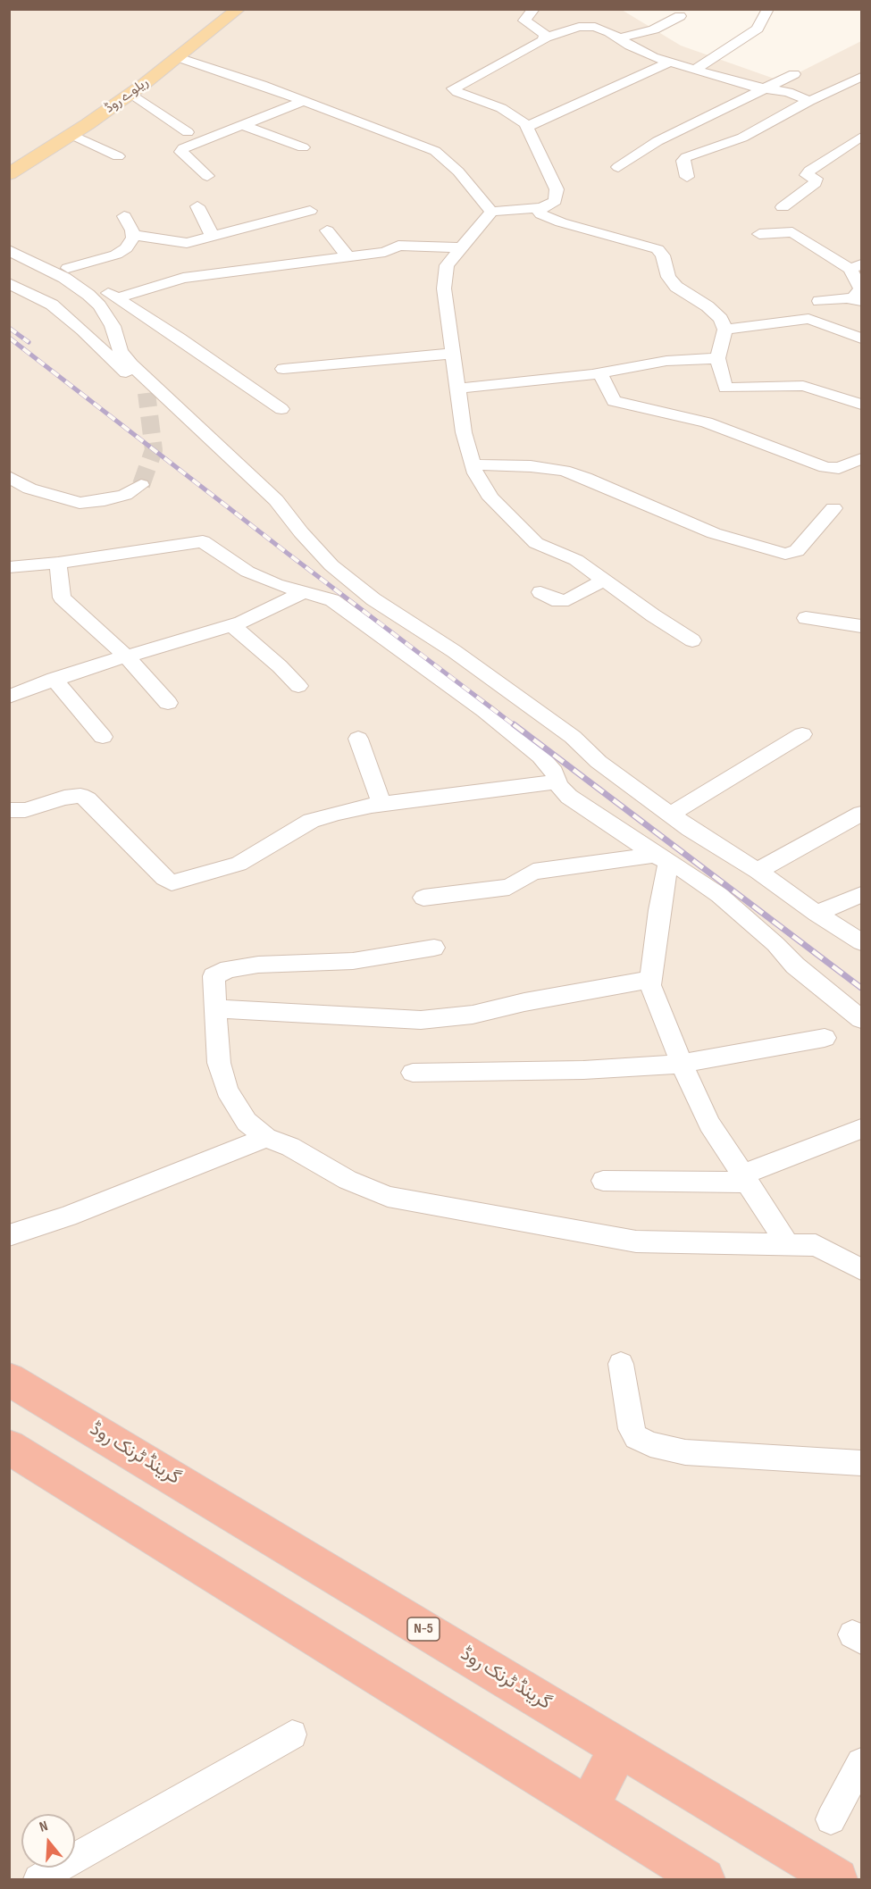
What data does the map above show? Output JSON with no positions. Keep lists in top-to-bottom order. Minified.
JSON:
{"streets":{"highway":["گرینڈ ٹرنک روڈ","N-5"],"main road":["ریلوے روڈ"]},"north":"top"}
